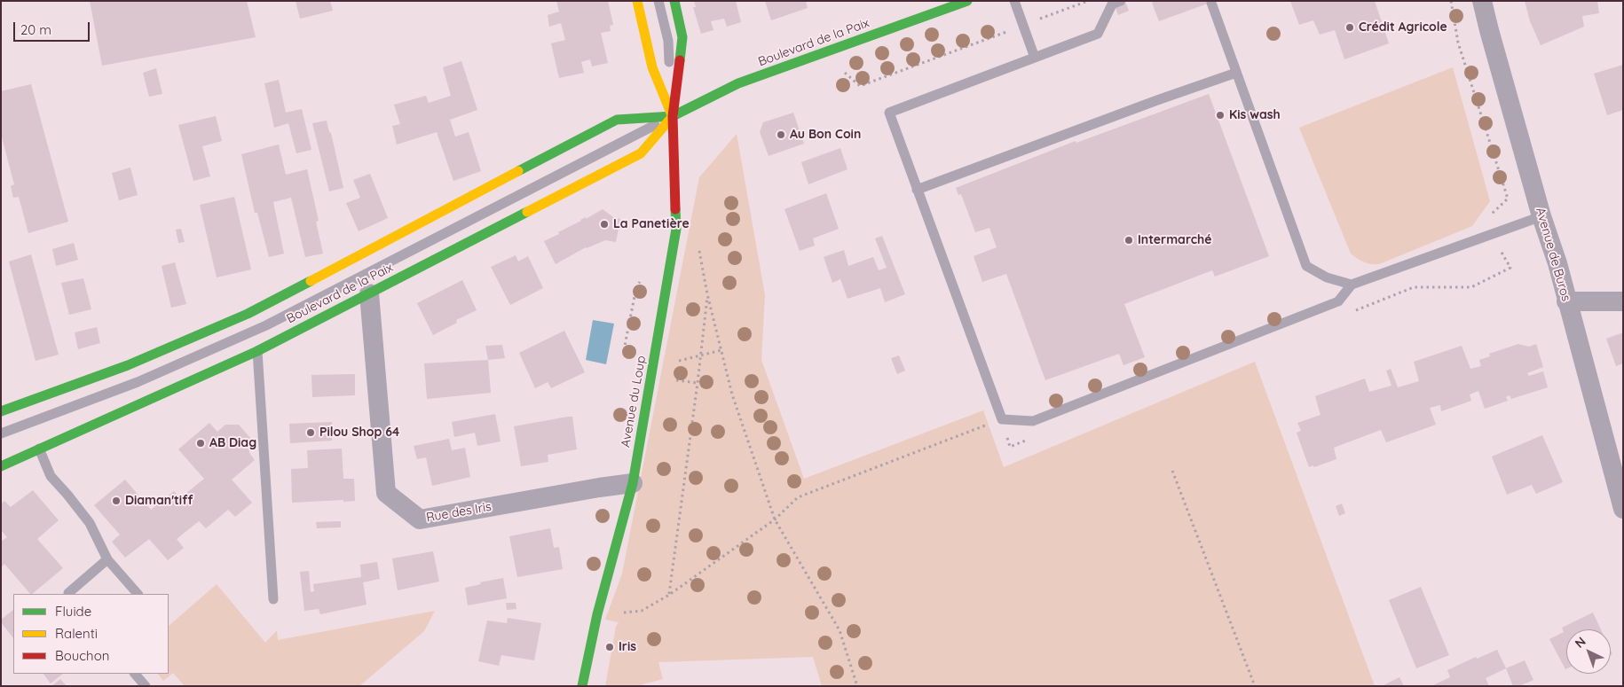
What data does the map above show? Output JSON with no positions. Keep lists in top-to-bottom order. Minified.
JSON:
{"streets":{"main road":["Boulevard de la Paix","Avenue du Loup"],"street":["Avenue de Buros","Rue des Iris"]},"crossings":[["Boulevard de la Paix","Avenue du Loup"],["Boulevard de la Paix","Rue des Iris"],["Avenue du Loup","Rue des Iris"]],"places":["Crédit Agricole","Kis wash","Au Bon Coin","La Panetière","Intermarché","Pilou Shop 64","AB Diag","Diaman'tiff","Iris"],"legend":["Fluide","Ralenti","Bouchon"],"scale_bar":"20 m","north":"top left"}
